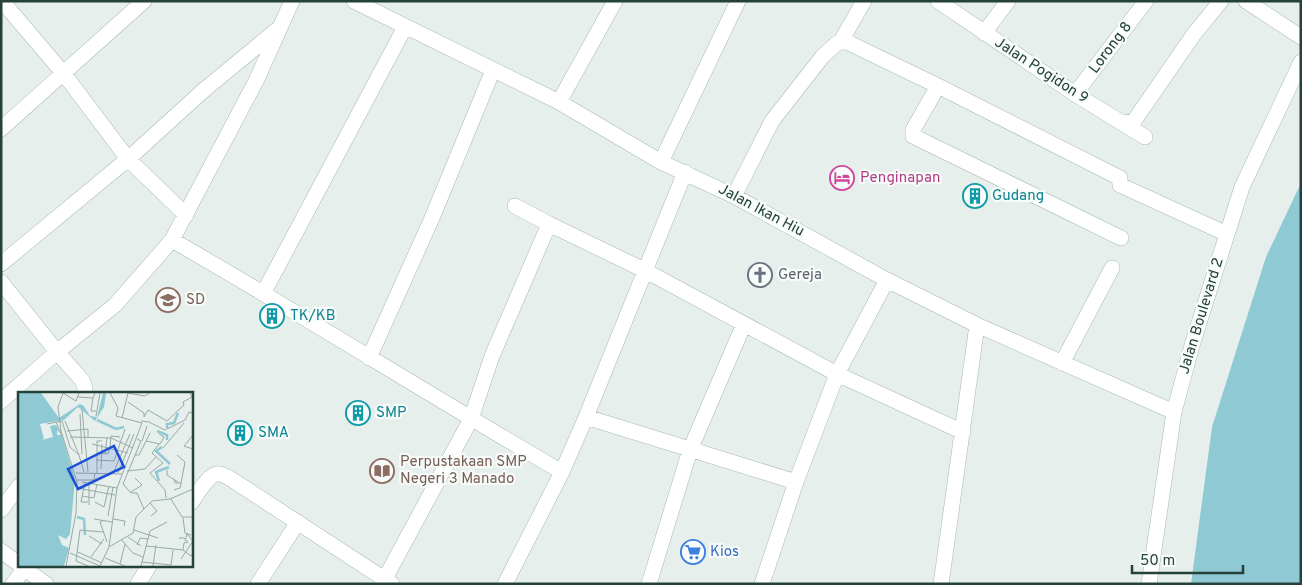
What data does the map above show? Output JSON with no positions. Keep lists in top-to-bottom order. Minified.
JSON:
{"streets":{"street":["Lorong 8","Jalan Pogidon 9","Jalan Ikan Hiu","Jalan Boulevard 2"]},"crossings":[["Lorong 8","Jalan Pogidon 9"],["Jalan Ikan Hiu","Jalan Boulevard 2"]],"places":{"hotel":["Penginapan"],"building":["Gudang","TK/KB","SMP","SMA"],"church":["Gereja"],"school or university":["SD"],"library":["Perpustakaan SMP Negeri 3 Manado"],"supermarket":["Kios"]},"scale_bar":"50 m"}
